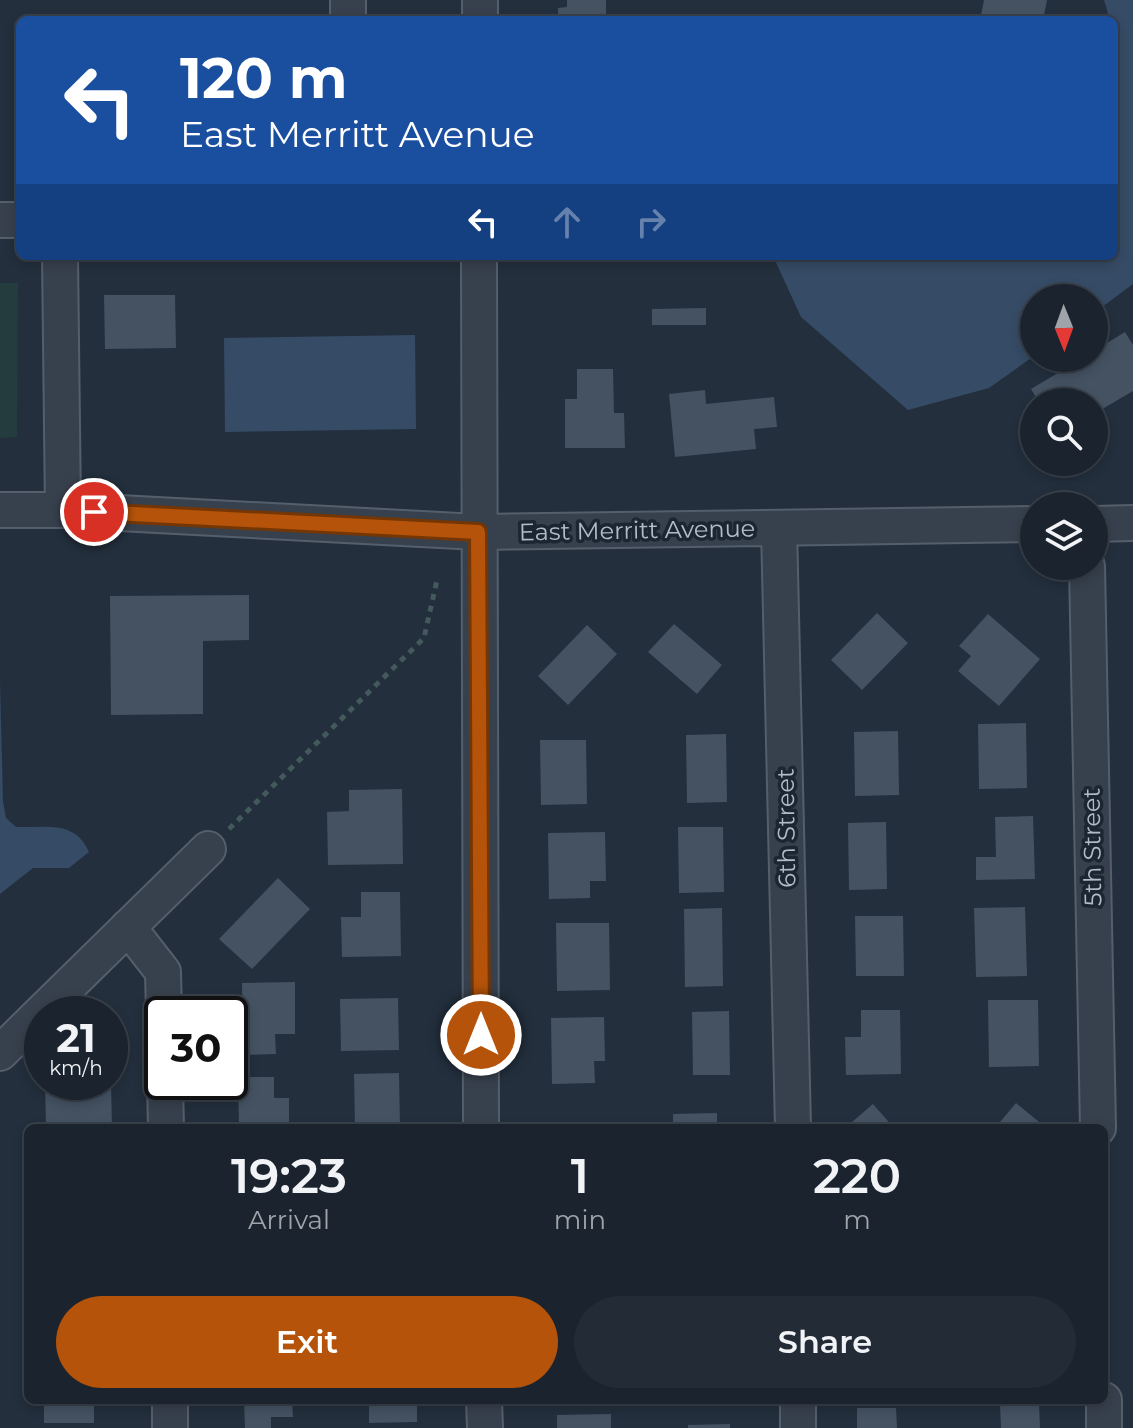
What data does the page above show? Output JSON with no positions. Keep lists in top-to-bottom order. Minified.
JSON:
{"streets":{"street":["East Merritt Avenue","6th Street","5th Street"]},"crossings":[["East Merritt Avenue","6th Street"]],"north":"bottom","page":{"turn":["120 m","East Merritt Avenue"],"speed":"21 km/h","limit":"30","eta":["19:23","Arrival","1","min","220","m"],"buttons":["Exit","Share"]}}
